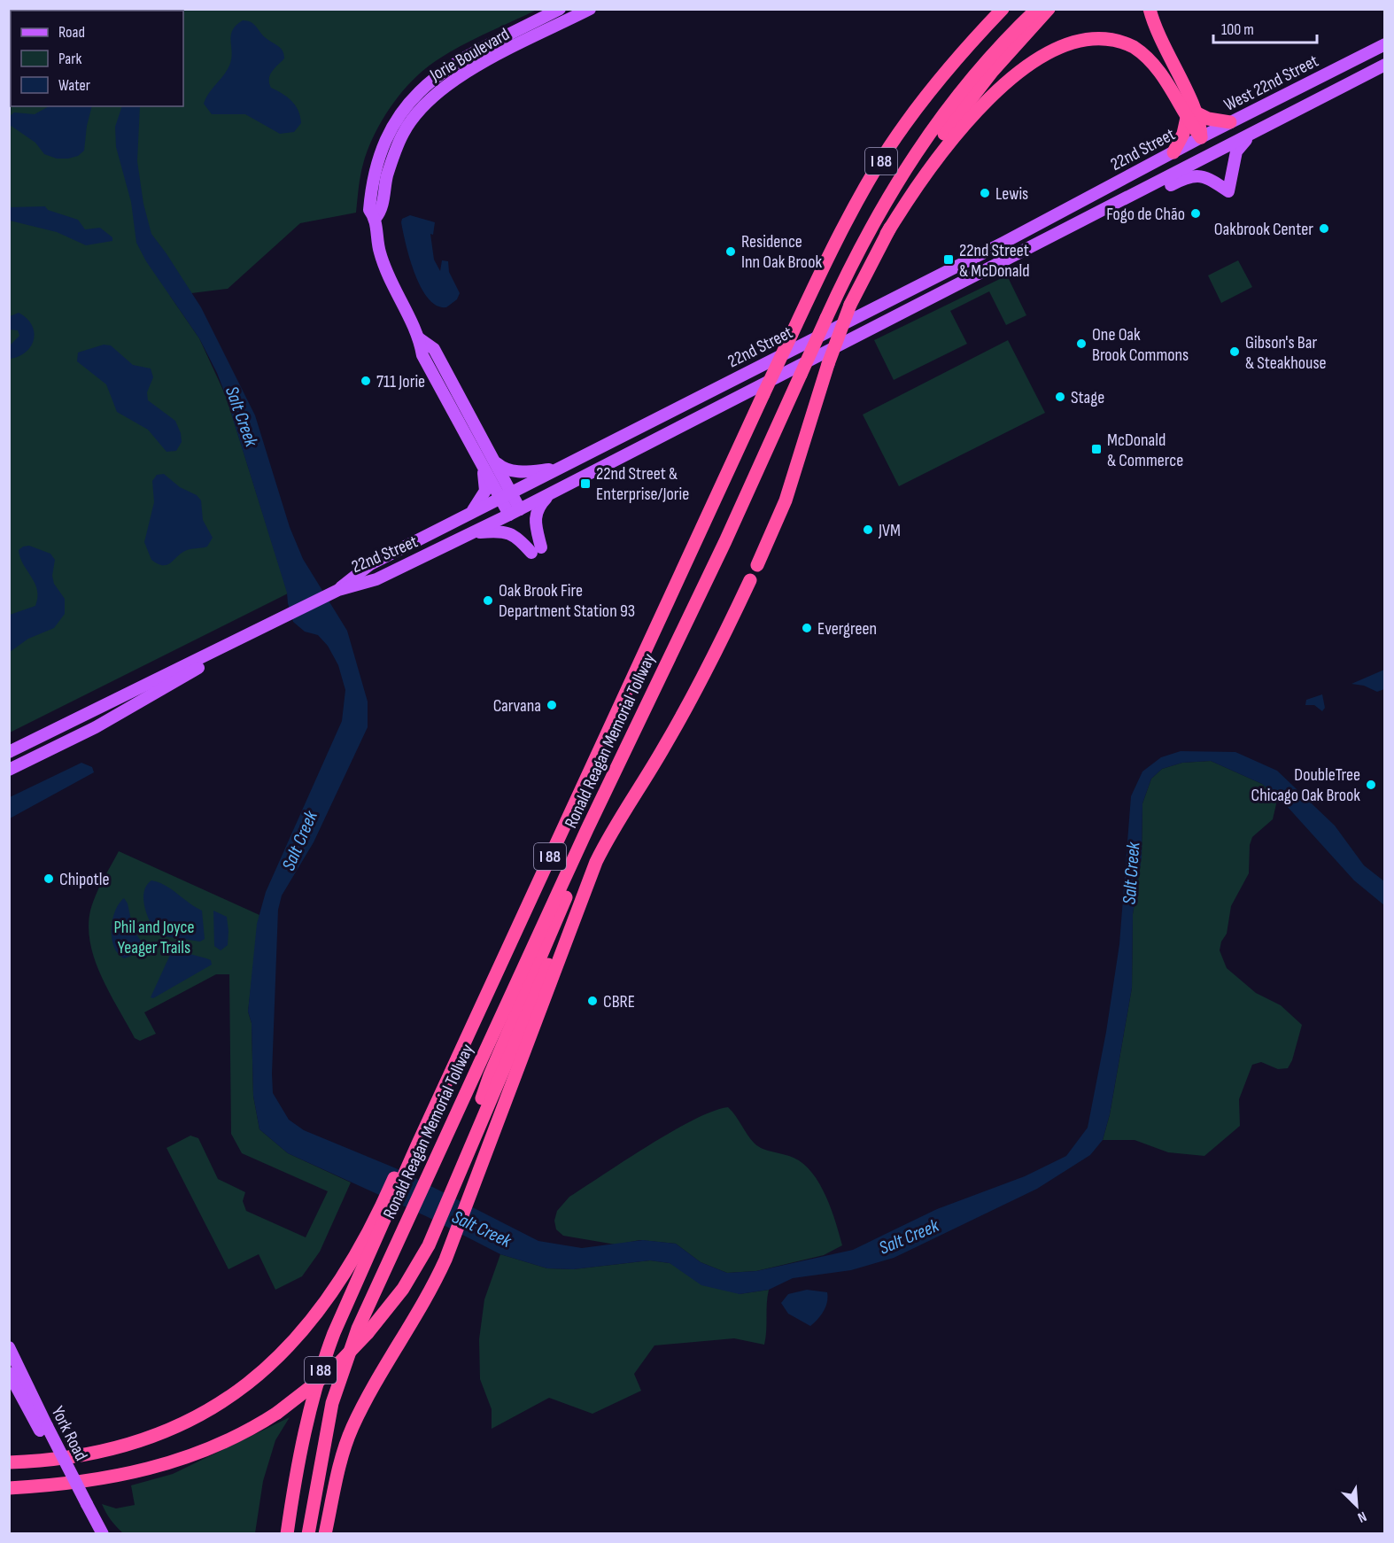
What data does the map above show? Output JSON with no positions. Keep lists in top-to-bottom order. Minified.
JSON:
{"streets":{"highway":["I 88","Ronald Reagan Memorial Tollway"],"main road":["Jorie Boulevard","West 22nd Street","22nd Street","York Road"]},"crossings":[["Jorie Boulevard","22nd Street"],["West 22nd Street","22nd Street"]],"water":["Salt Creek"],"parks":["Phil and Joyce Yeager Trails"],"places":{"other":["Lewis","Fogo de Chão","Oakbrook Center","Residence Inn Oak Brook","One Oak Brook Commons","Gibson's Bar & Steakhouse","711 Jorie","Stage","JVM","Oak Brook Fire Department Station 93","Evergreen","Carvana","DoubleTree Chicago Oak Brook","Chipotle","CBRE"],"transit":["22nd Street & McDonald","McDonald & Commerce","22nd Street & Enterprise/Jorie"]},"legend":["Road","Park","Water"],"scale_bar":"100 m","north":"bottom right"}
